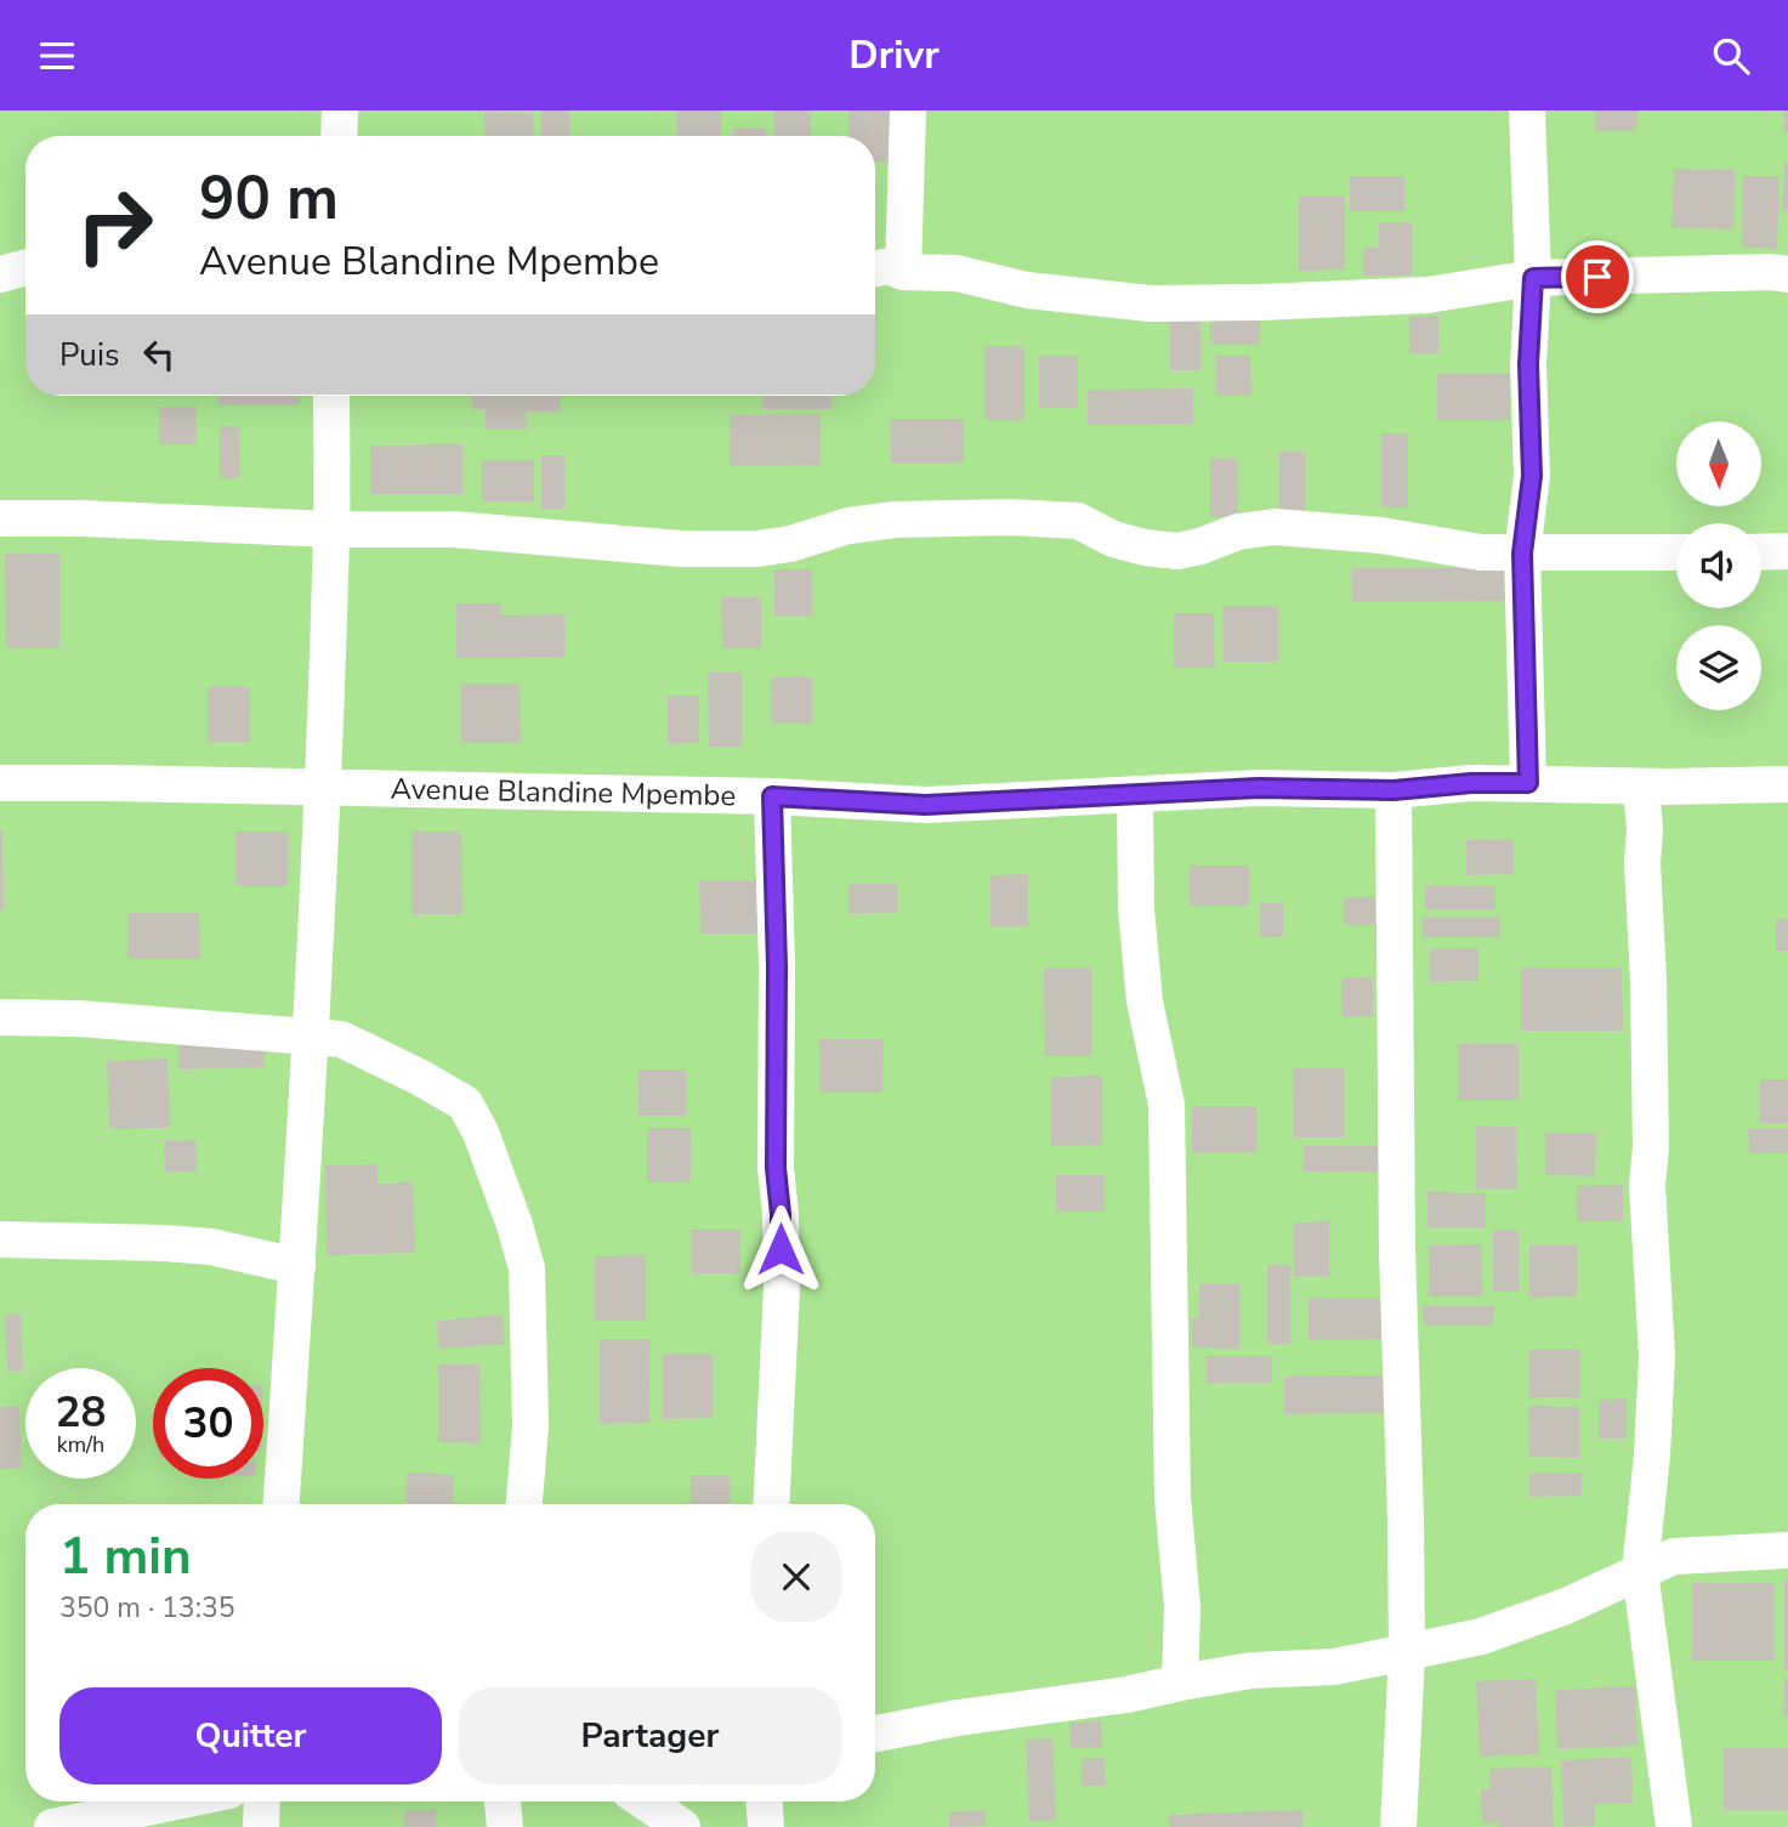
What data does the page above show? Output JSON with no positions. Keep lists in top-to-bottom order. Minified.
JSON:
{"streets":{"street":["Avenue Blandine Mpembe"]},"north":"bottom","page":{"header":"Drivr","turn":["90 m","Avenue Blandine Mpembe"],"then":"Puis","speed":"28 km/h","limit":"30","heading":["1 min","350 m · 13:35"],"buttons":["Quitter","Partager"]}}
